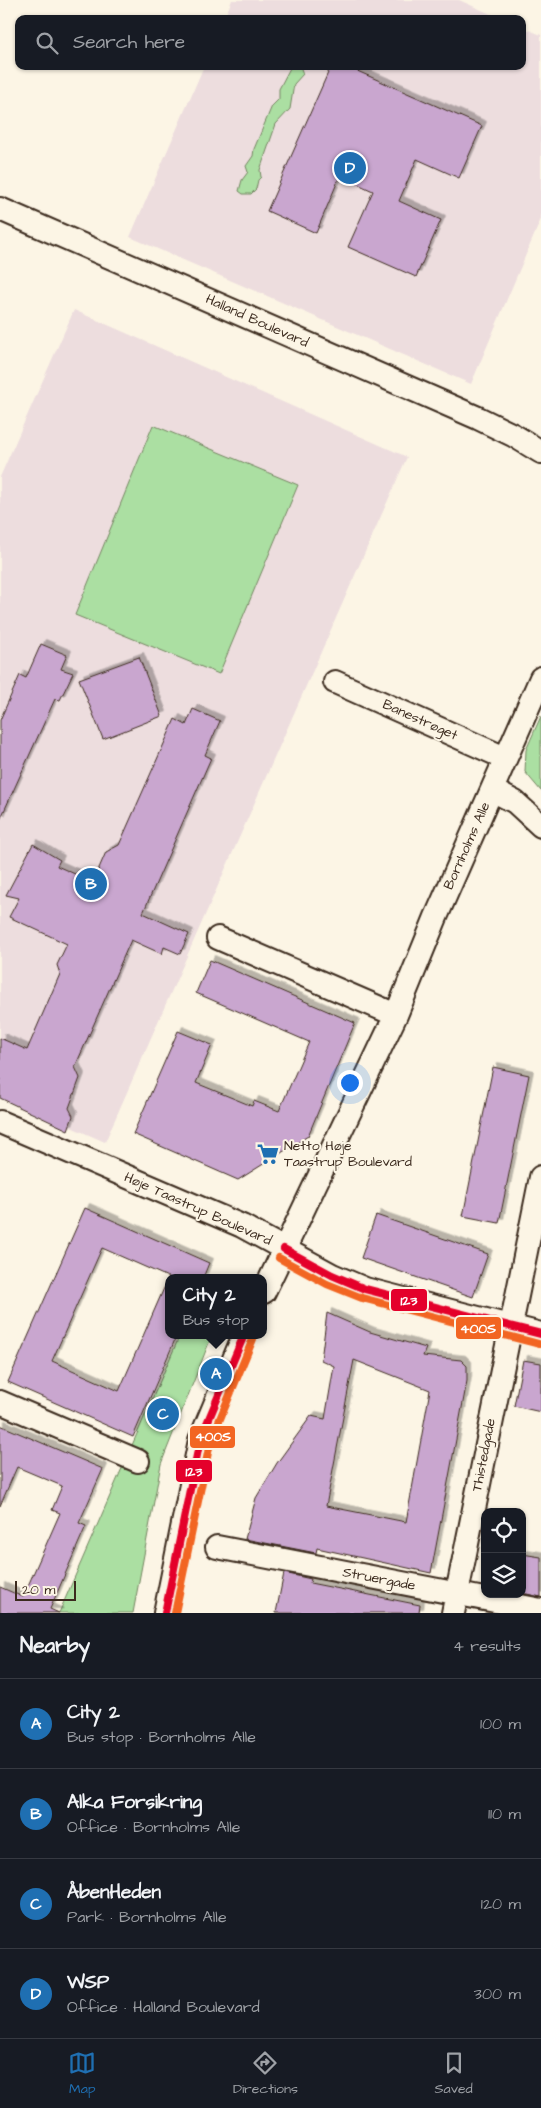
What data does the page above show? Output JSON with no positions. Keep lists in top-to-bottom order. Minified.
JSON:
{"streets":{"street":["Halland Boulevard","Banestrøget","Bornholms Alle","Høje Taastrup Boulevard","Thistedgade","Struergade"]},"crossings":[["Banestrøget","Bornholms Alle"],["Bornholms Alle","Høje Taastrup Boulevard"],["Høje Taastrup Boulevard","Thistedgade"],["Thistedgade","Struergade"]],"places":{"supermarket":["Netto Høje Taastrup Boulevard"]},"lines":["transit line 123","transit line 400S"],"scale_bar":"20 m","page":{"search":"Search here","pins":["D","B","A","C"],"popup":["City 2","Bus stop"],"scale":"20 m","heading":["Nearby","4 results"],"list":[{"mark":"A","name":"City 2","note":"Bus stop · Bornholms Alle","value":"100 m"},{"mark":"B","name":"Alka Forsikring","note":"Office · Bornholms Alle","value":"110 m"},{"mark":"C","name":"ÅbenHeden","note":"Park · Bornholms Alle","value":"120 m"},{"mark":"D","name":"WSP","note":"Office · Halland Boulevard","value":"300 m"}],"nav":["Map","Directions","Saved"]}}
